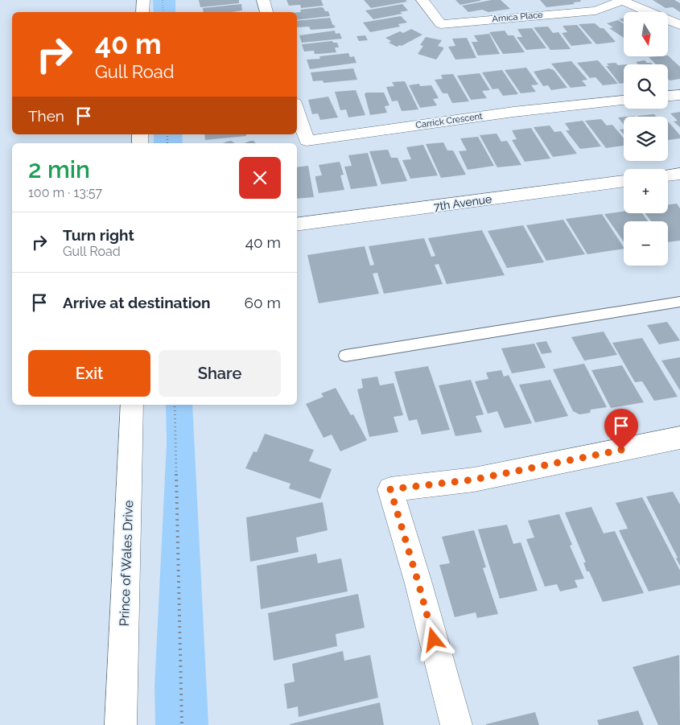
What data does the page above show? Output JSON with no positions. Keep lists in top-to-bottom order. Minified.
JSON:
{"streets":{"street":["Arnica Place","Carrick Crescent","7th Avenue","Prince of Wales Drive"]},"north":"bottom","page":{"map_buttons":["+","−"],"turn":["40 m","Gull Road"],"then":"Then","heading":["2 min","100 m · 13:57"],"list":[{"name":"Turn right","note":"Gull Road","value":"40 m"},{"name":"Arrive at destination","value":"60 m"}],"buttons":["Exit","Share"]}}
